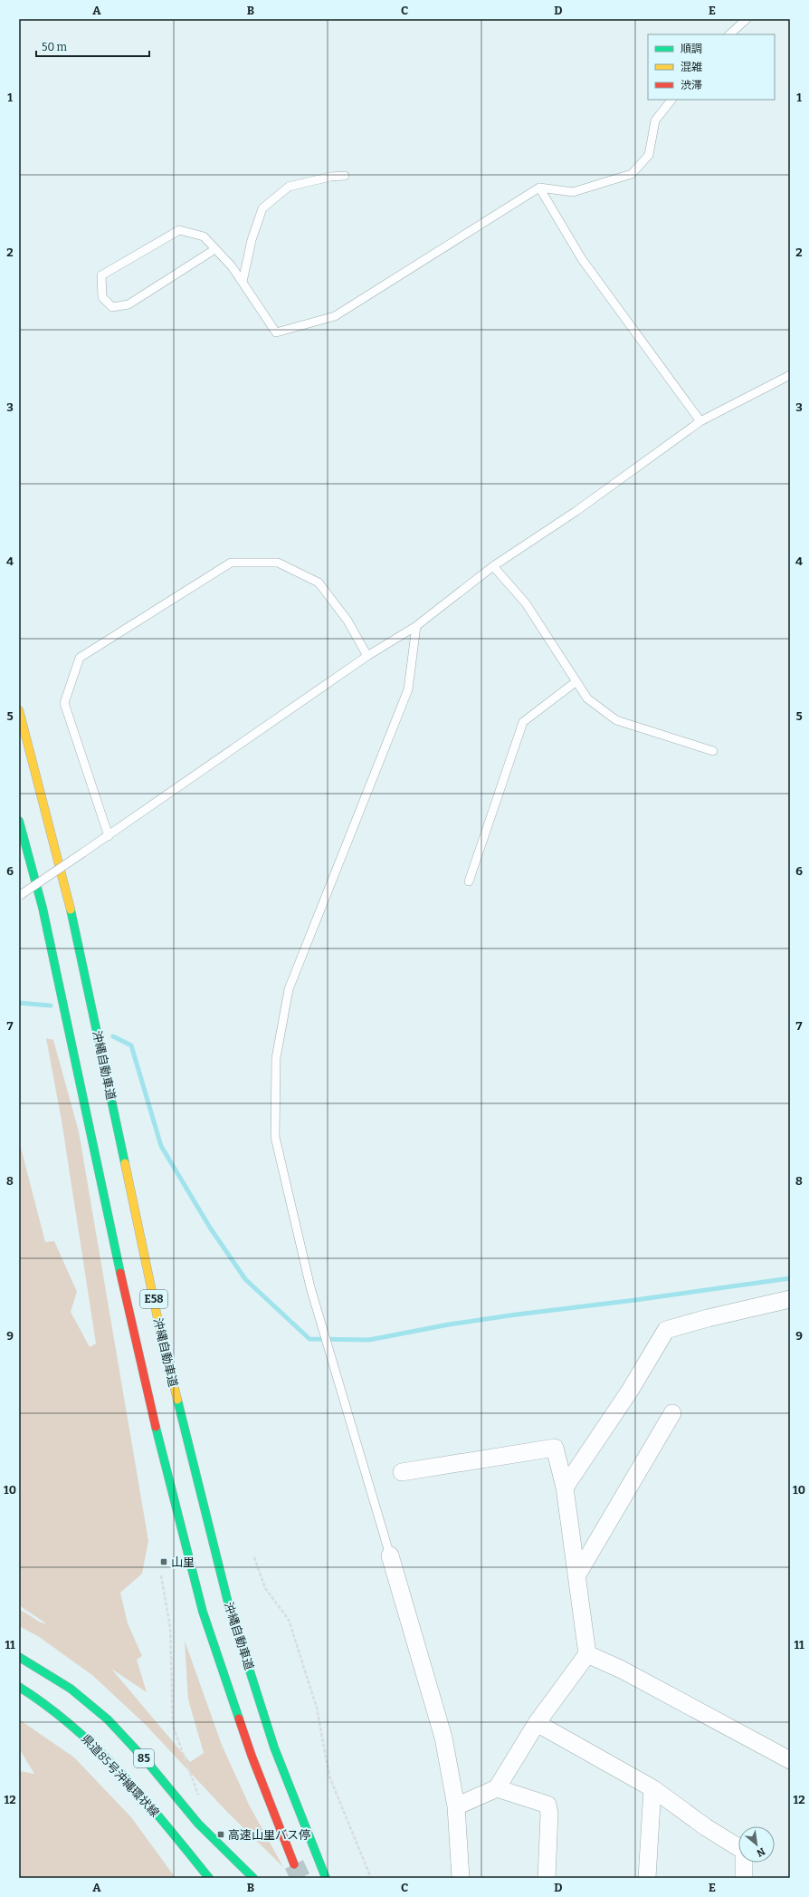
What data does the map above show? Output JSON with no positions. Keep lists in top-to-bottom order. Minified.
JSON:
{"streets":{"main road":["沖縄自動車道","E58","85","県道85号沖縄環状線"]},"places":{"transit":["山里","高速山里バス停"]},"legend":["順調","混雑","渋滞"],"scale_bar":"50 m","north":"bottom right","grid":{"columns":["A","B","C","D","E"],"rows":["1","2","3","4","5","6","7","8","9","10","11","12"]}}
